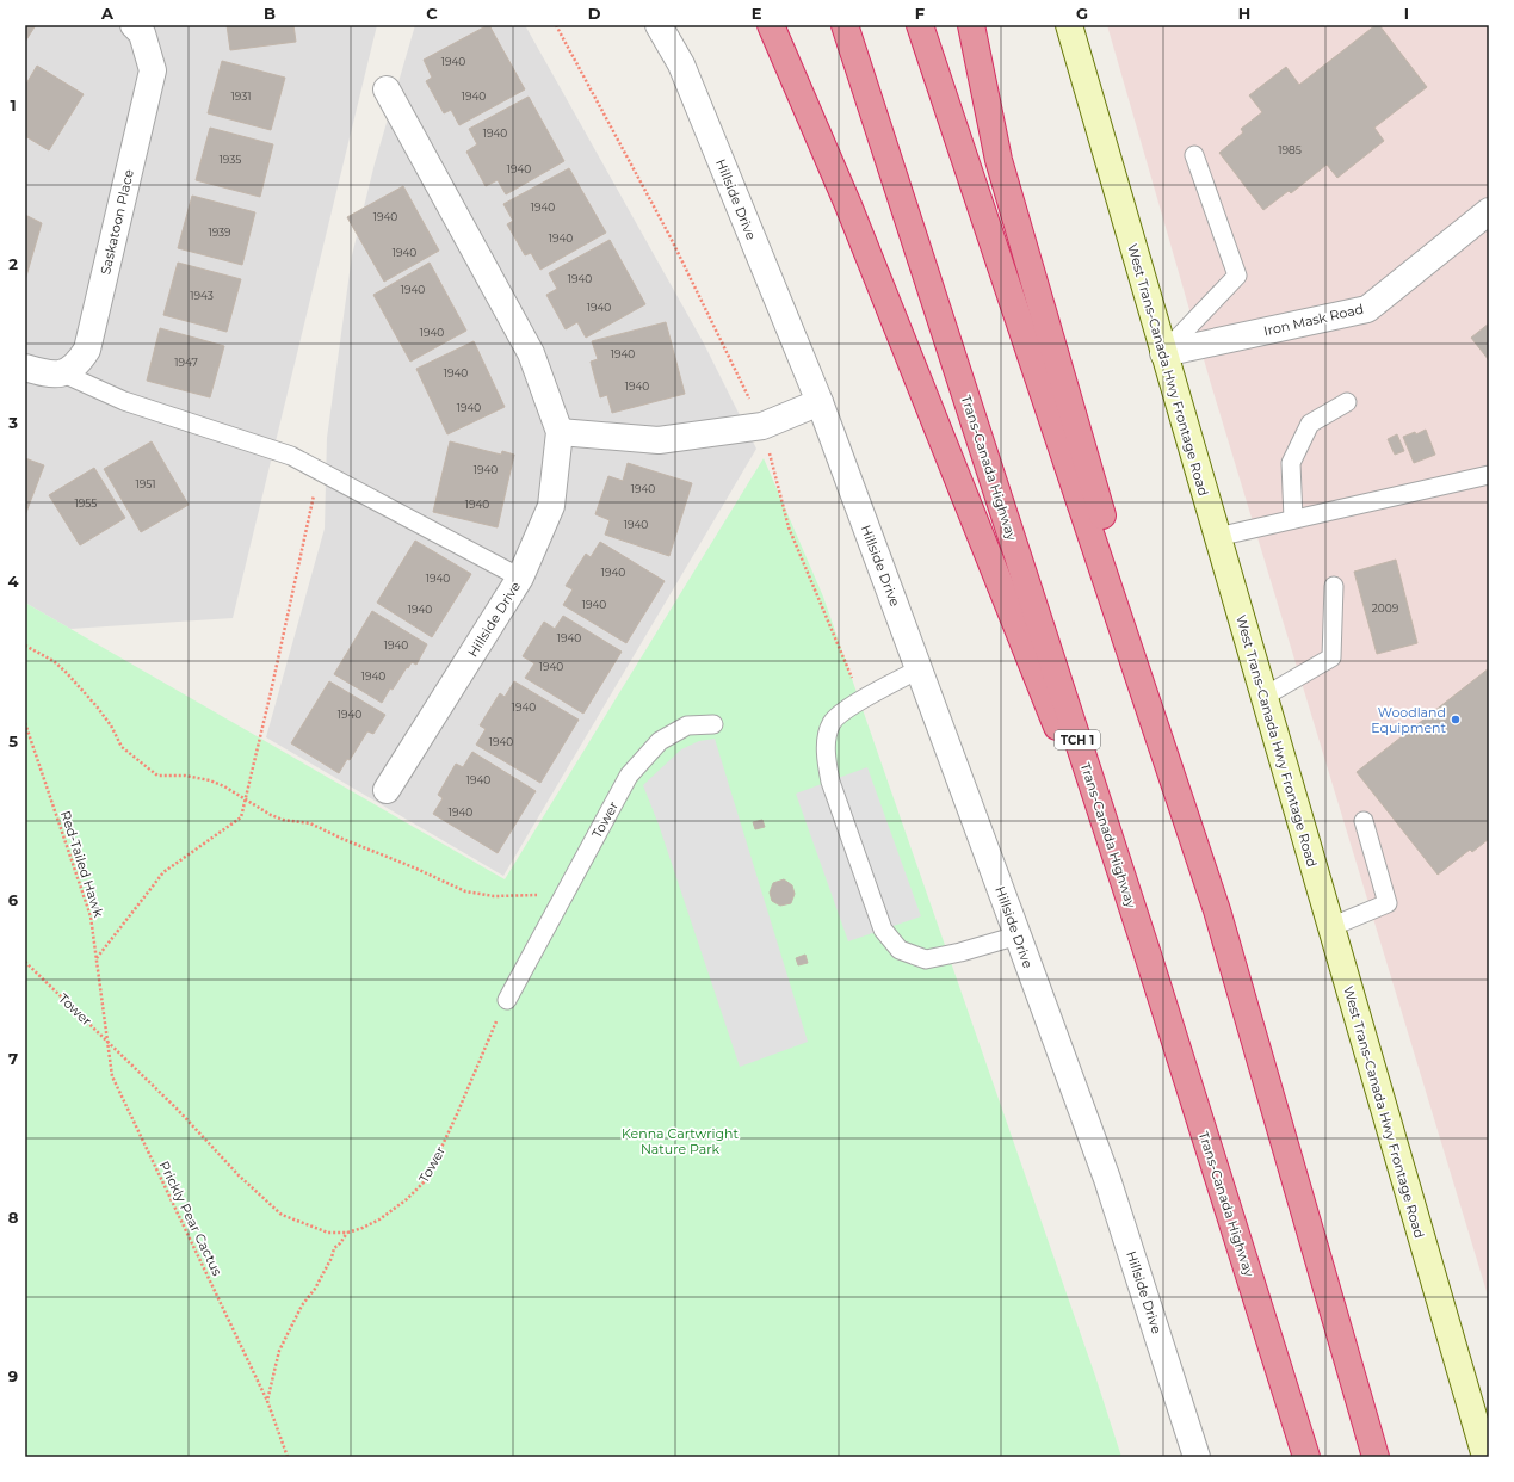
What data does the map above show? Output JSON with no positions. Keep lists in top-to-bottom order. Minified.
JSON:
{"streets":{"highway":["Trans-Canada Highway","TCH 1"],"street":["Hillside Drive","Saskatoon Place","Iron Mask Road","West Trans-Canada Hwy Frontage Road"],"lane":["Tower"],"path":["Red-Tailed Hawk","Prickly Pear Cactus"]},"crossings":[["Iron Mask Road","West Trans-Canada Hwy Frontage Road"],["Tower","Red-Tailed Hawk"],["Tower","Prickly Pear Cactus"],["Red-Tailed Hawk","Prickly Pear Cactus"]],"parks":["Kenna Cartwright Nature Park"],"places":["Woodland Equipment"],"house_numbers":["1940","1931","1940","1940","1985","1935","1940","1940","1940","1939","1940","1940","1940","1940","1943","1940","1940","1940","1947","1940","1940","1940","1940","1951","1940","1955","1940","1940","1940","1940","1940","2009","1940","1940","1940","1940","1940","1940","1940","1940","1940","1940"],"grid":{"columns":["A","B","C","D","E","F","G","H","I"],"rows":["1","2","3","4","5","6","7","8","9"]}}
